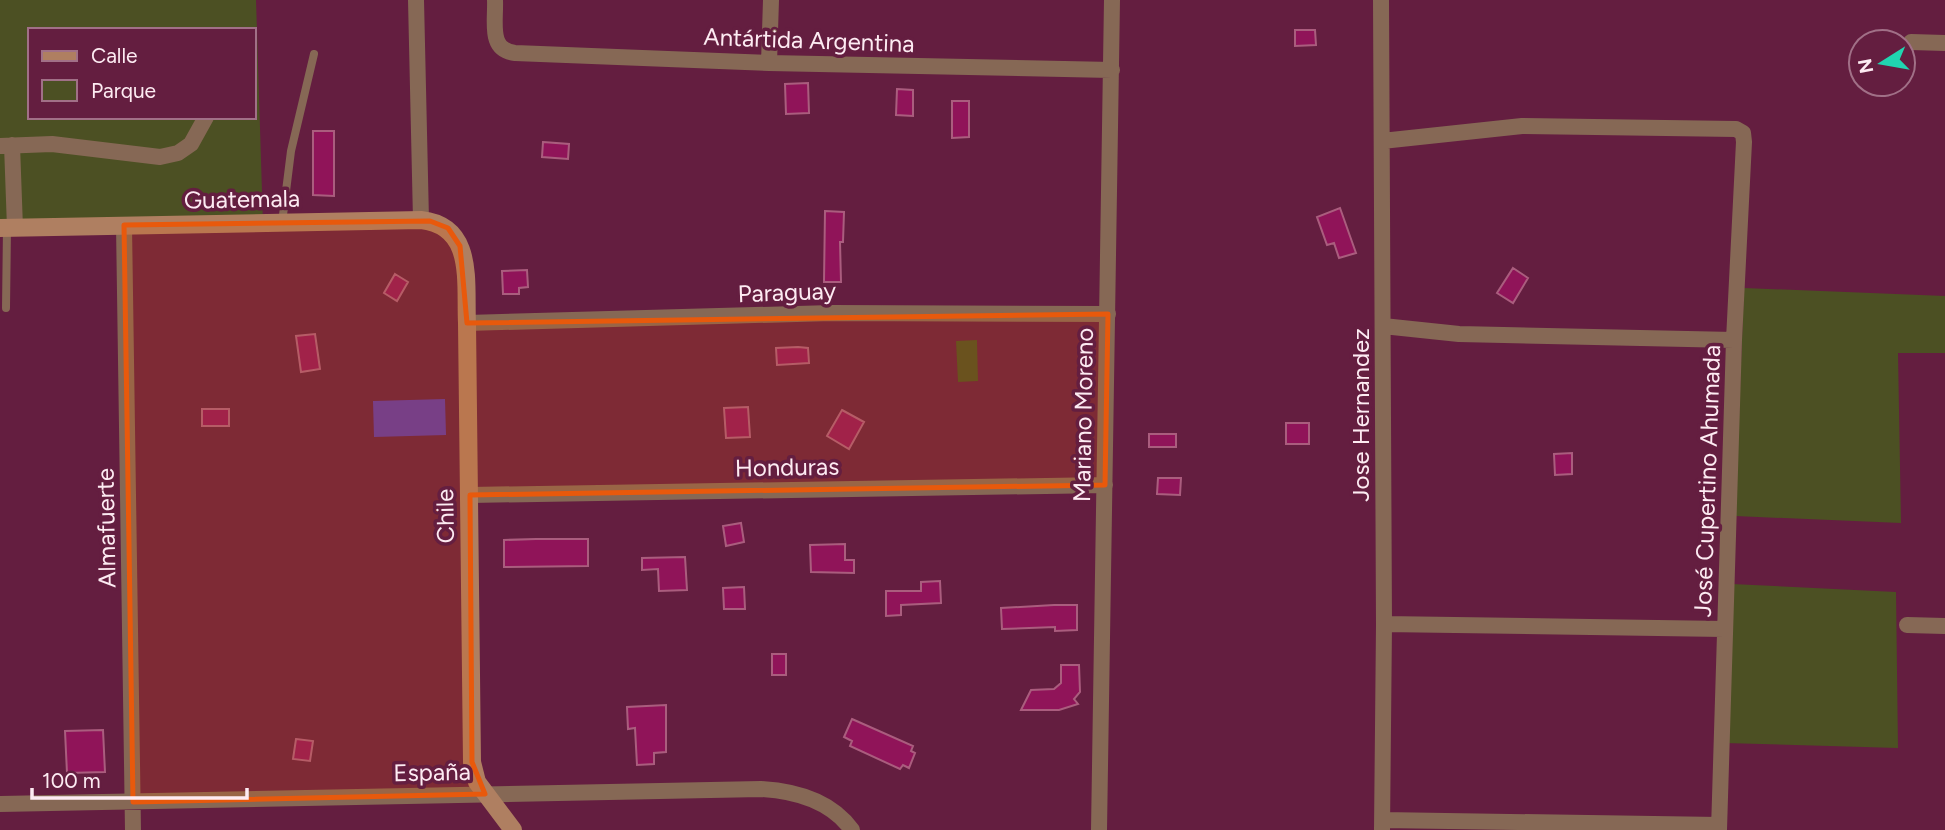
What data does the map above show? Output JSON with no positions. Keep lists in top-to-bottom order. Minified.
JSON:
{"streets":{"street":["Antártida Argentina","Guatemala","Paraguay","Mariano Moreno","Jose Hernandez","Honduras","José Cupertino Ahumada","Chile","Almafuerte","España"]},"crossings":[["Antártida Argentina","Mariano Moreno"],["Guatemala","Chile"],["Guatemala","Almafuerte"],["Paraguay","Mariano Moreno"],["Paraguay","Chile"],["Mariano Moreno","Honduras"],["Jose Hernandez","José Cupertino Ahumada"],["Honduras","Chile"],["Chile","España"],["Almafuerte","España"]],"legend":["Calle","Parque"],"scale_bar":"100 m","north":"left"}
